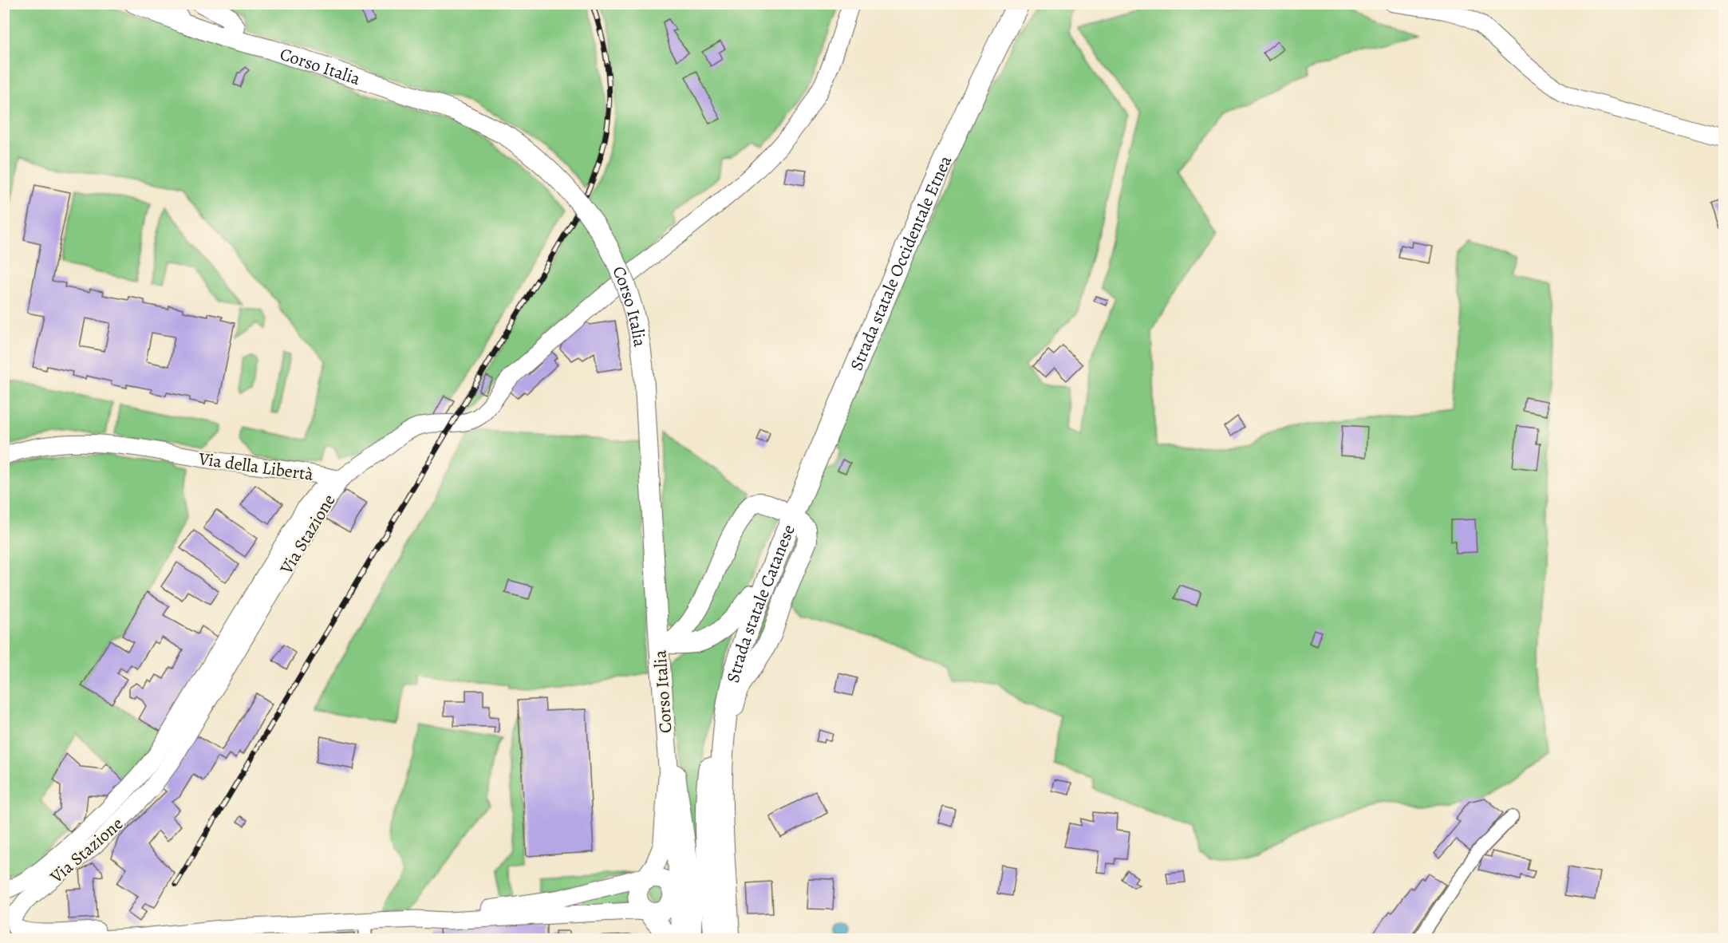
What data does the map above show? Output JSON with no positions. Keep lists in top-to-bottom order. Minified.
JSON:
{"streets":{"main road":["Corso Italia","Strada statale Occidentale Etnea","Strada statale Catanese"],"street":["Via della Libertà","Via Stazione"]},"crossings":[["Strada statale Occidentale Etnea","Strada statale Catanese"],["Via della Libertà","Via Stazione"]]}
